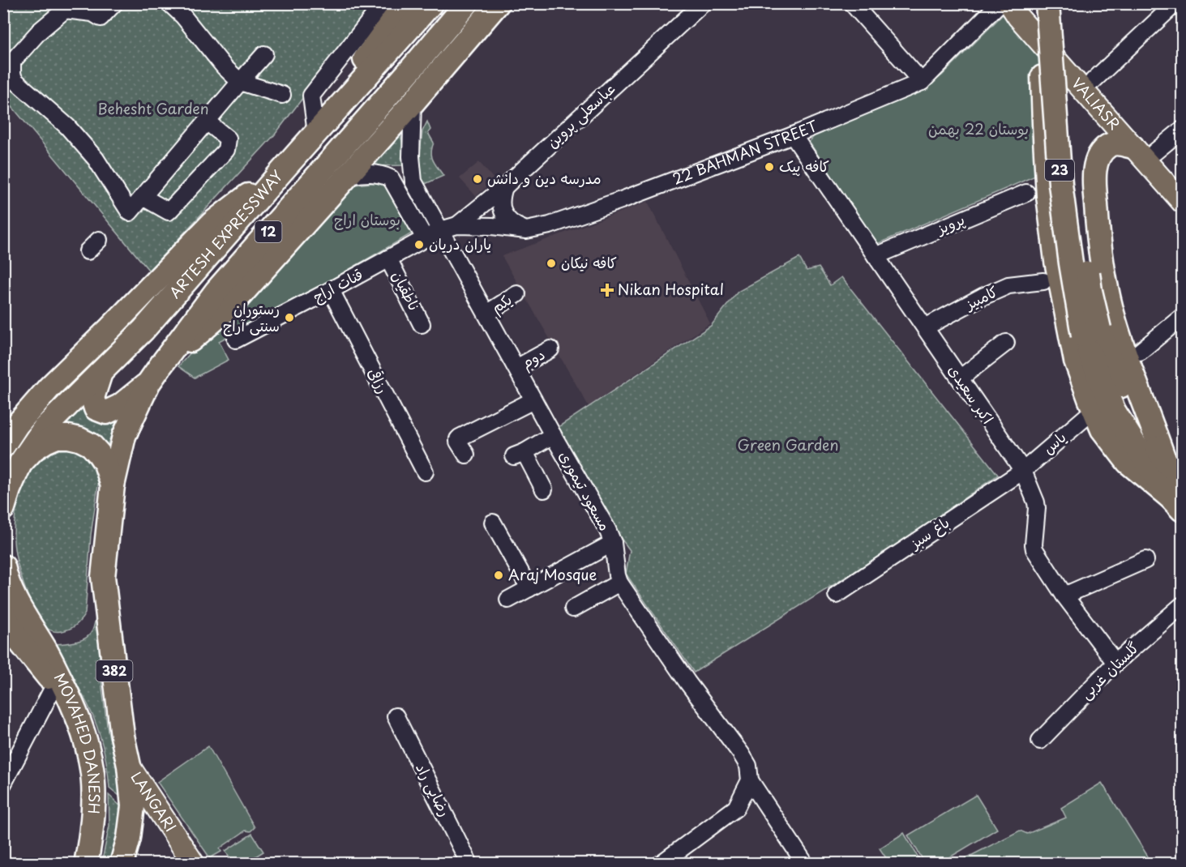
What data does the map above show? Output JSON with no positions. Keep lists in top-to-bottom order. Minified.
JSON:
{"streets":{"highway":["23","12","ARTESH EXPRESSWAY","382","MOVAHED DANESH"],"main road":["VALIASR","LANGARI"],"street":["عباسعلی پروین","22 BAHMAN STREET","پرویز","قنات اراج","ناطقیان","کامبیز","یکم","دوم","رزاقی","اکبر سعیدی","یاس","مسعود تیموری","باغ سبز","گلستان غربی","رضایی راد"]},"crossings":[["عباسعلی پروین","22 BAHMAN STREET"],["عباسعلی پروین","قنات اراج"],["22 BAHMAN STREET","قنات اراج"],["22 BAHMAN STREET","اکبر سعیدی"],["پرویز","اکبر سعیدی"],["ARTESH EXPRESSWAY","382"],["ARTESH EXPRESSWAY","LANGARI"],["قنات اراج","ناطقیان"],["قنات اراج","رزاقی"],["قنات اراج","مسعود تیموری"],["کامبیز","اکبر سعیدی"],["یکم","مسعود تیموری"],["دوم","مسعود تیموری"],["اکبر سعیدی","یاس"],["اکبر سعیدی","باغ سبز"],["اکبر سعیدی","گلستان غربی"],["یاس","باغ سبز"],["382","LANGARI"]],"parks":["Behesht Garden","بوستان 22 بهمن","بوستان اراج","Green Garden"],"places":{"other":["کافه پیک","مدرسه دین و دانش","یاران دریان","کافه نیکان","رستوران سنتی آراج","Araj Mosque"],"health":["Nikan Hospital"]}}
